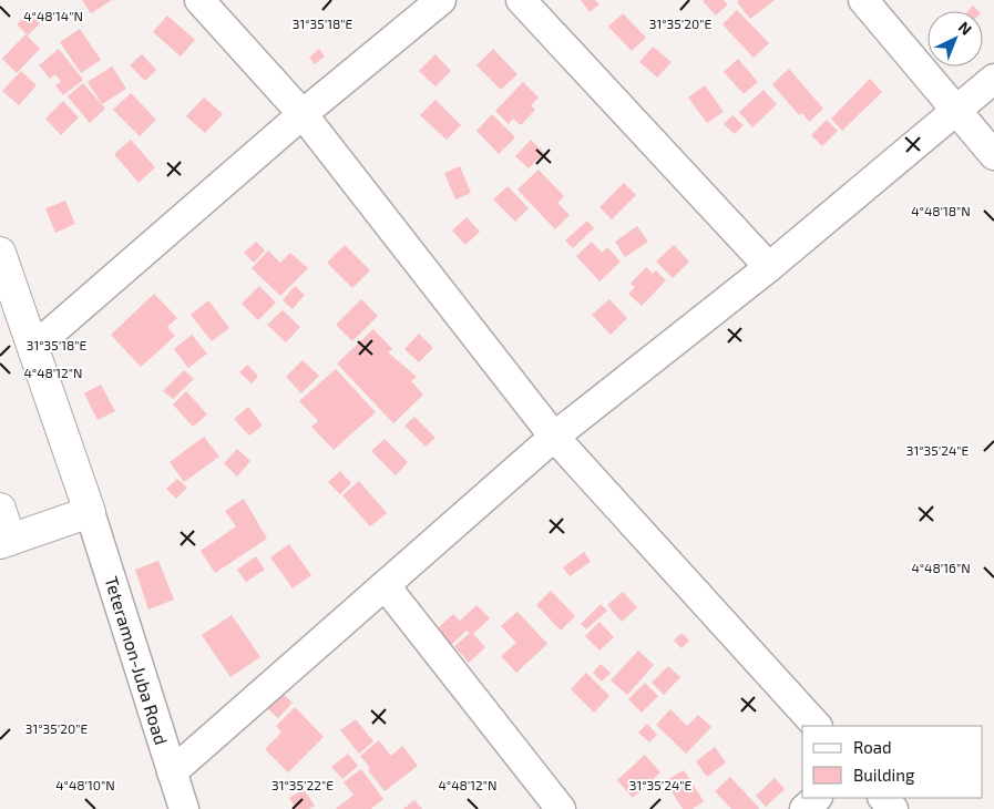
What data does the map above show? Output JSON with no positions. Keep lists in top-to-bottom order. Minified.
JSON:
{"streets":{"street":["Teteramon-Juba Road"]},"legend":["Road","Building"],"north":"top right","coordinates":["4°48'14\"N","31°35'18\"E","31°35'20\"E","4°48'18\"N","4°48'12\"N","31°35'24\"E","4°48'16\"N","31°35'22\"E","4°48'10\"N"]}
